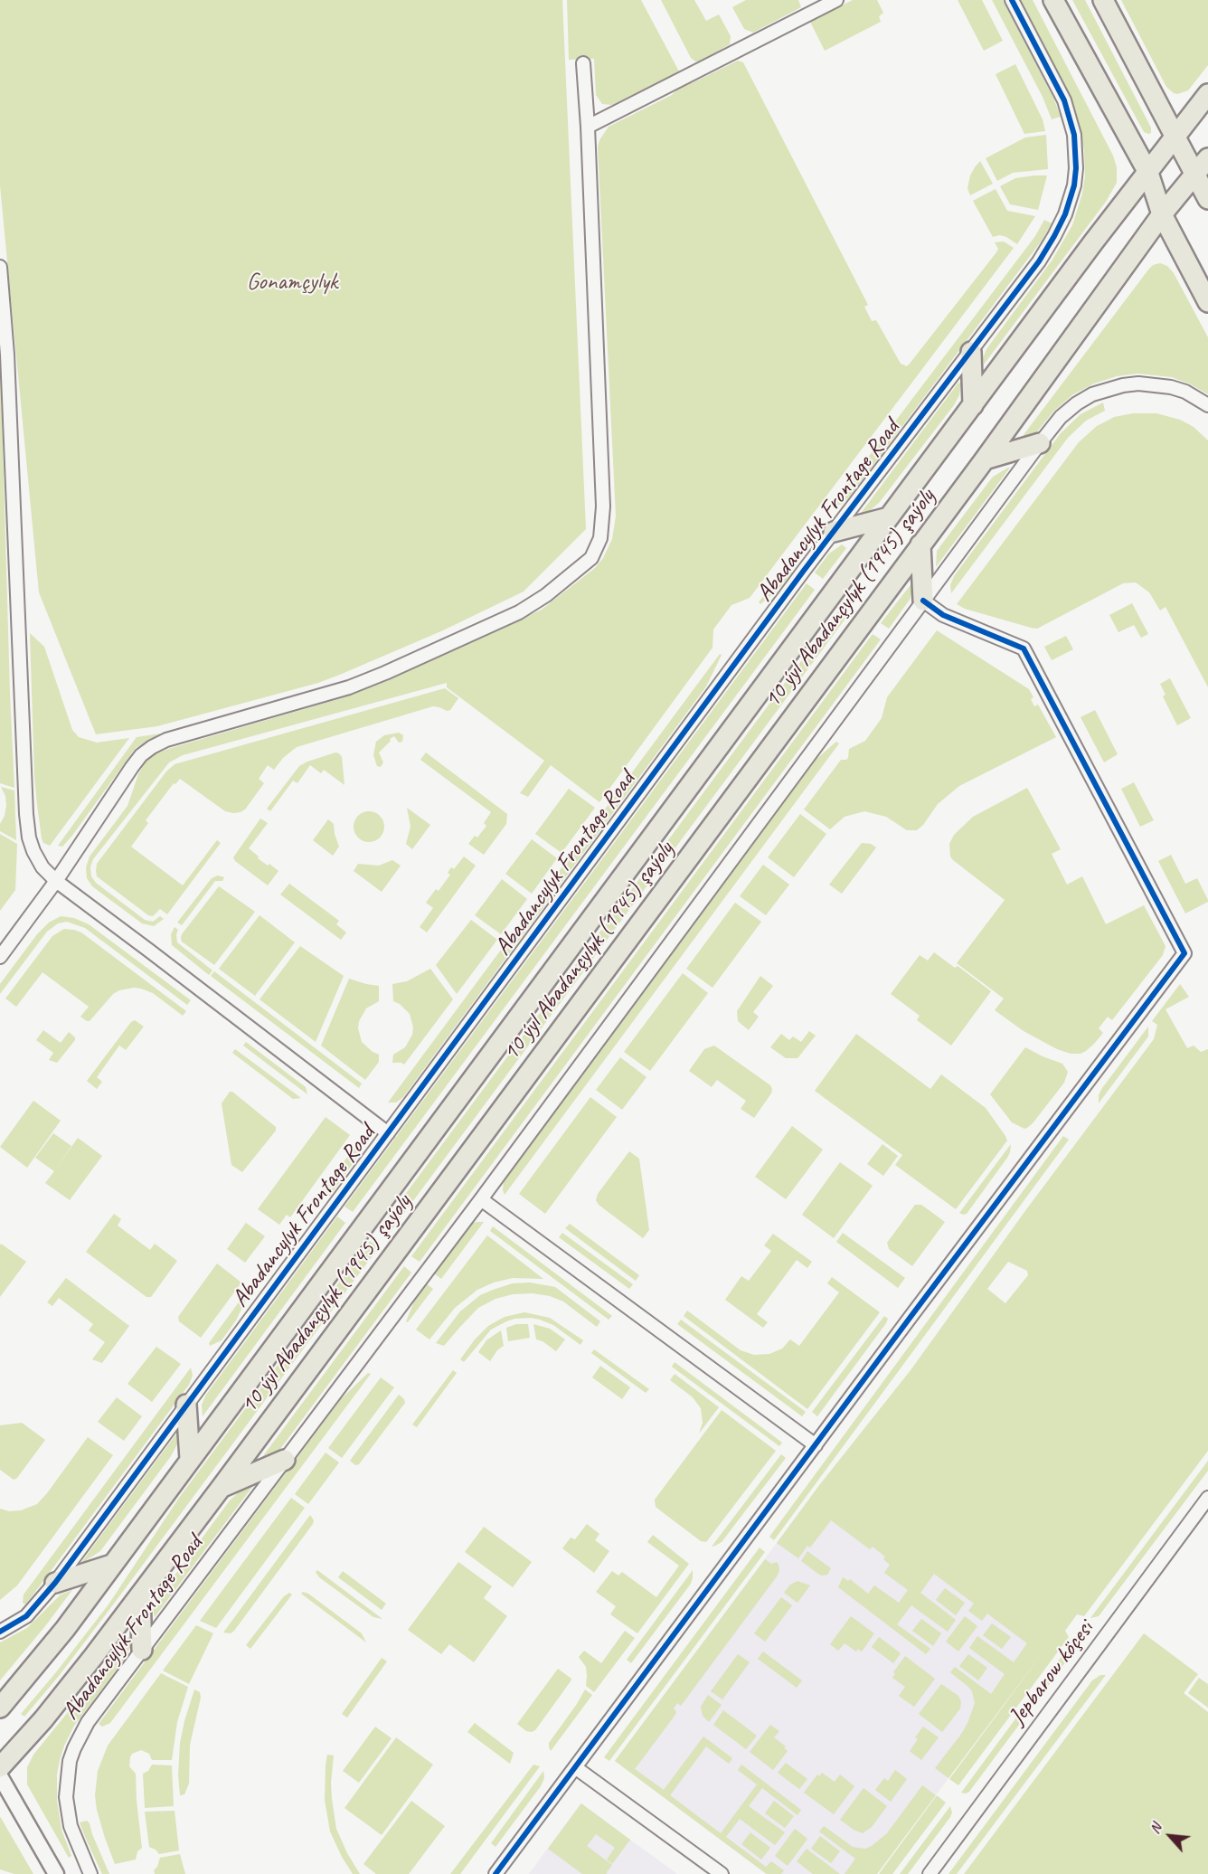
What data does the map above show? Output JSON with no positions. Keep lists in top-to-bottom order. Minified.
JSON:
{"streets":{"main road":["10 ýyl Abadançylyk (1945) şaýoly"],"street":["Abadancylyk Frontage Road","Jepbarow köçesi"]},"parks":["Gonamçylyk"],"north":"top left"}
